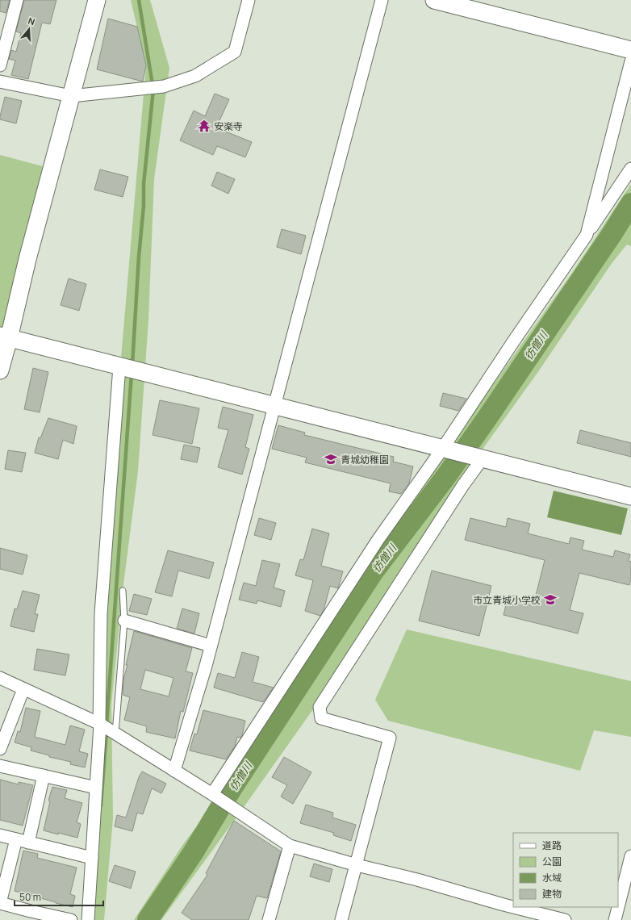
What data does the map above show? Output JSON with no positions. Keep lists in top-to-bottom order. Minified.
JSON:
{"water":["彷僧川"],"places":{"temple":["安楽寺"],"school or university":["青城幼稚園","市立青城小学校"]},"legend":["道路","公園","水域","建物"],"scale_bar":"50 m","north":"top"}
